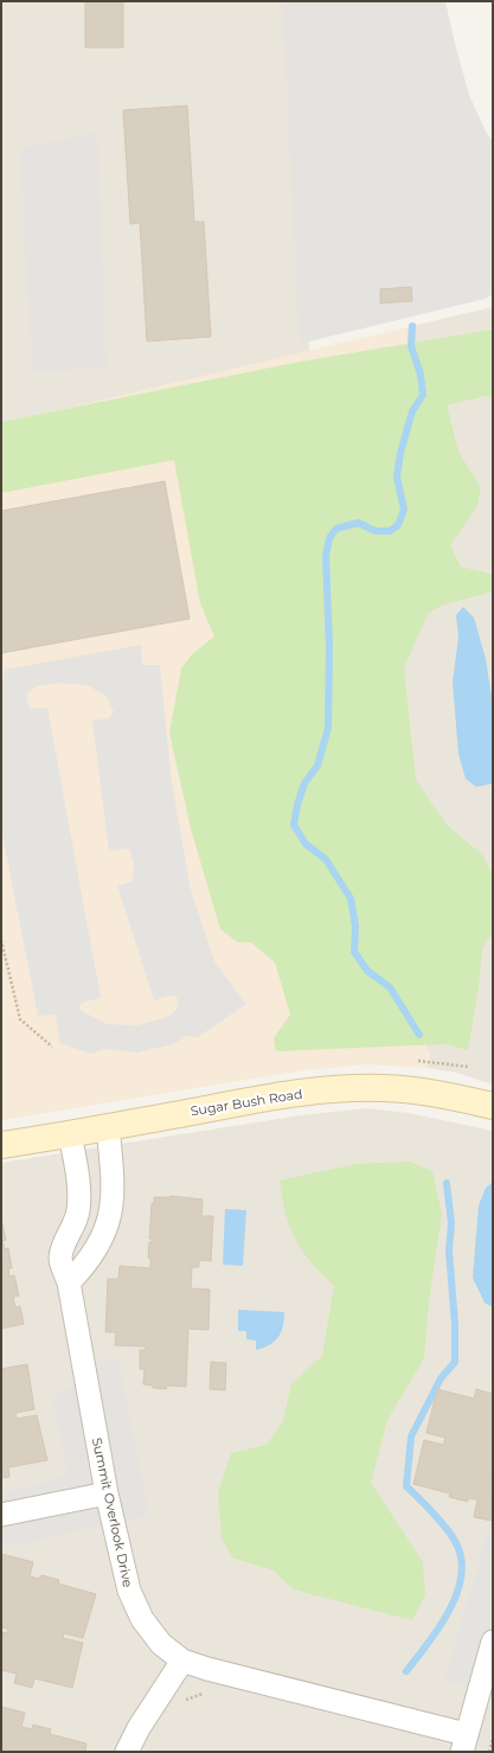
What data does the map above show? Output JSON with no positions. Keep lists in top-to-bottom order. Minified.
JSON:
{"streets":{"street":["Sugar Bush Road","Summit Overlook Drive"]},"crossings":[["Sugar Bush Road","Summit Overlook Drive"]]}
